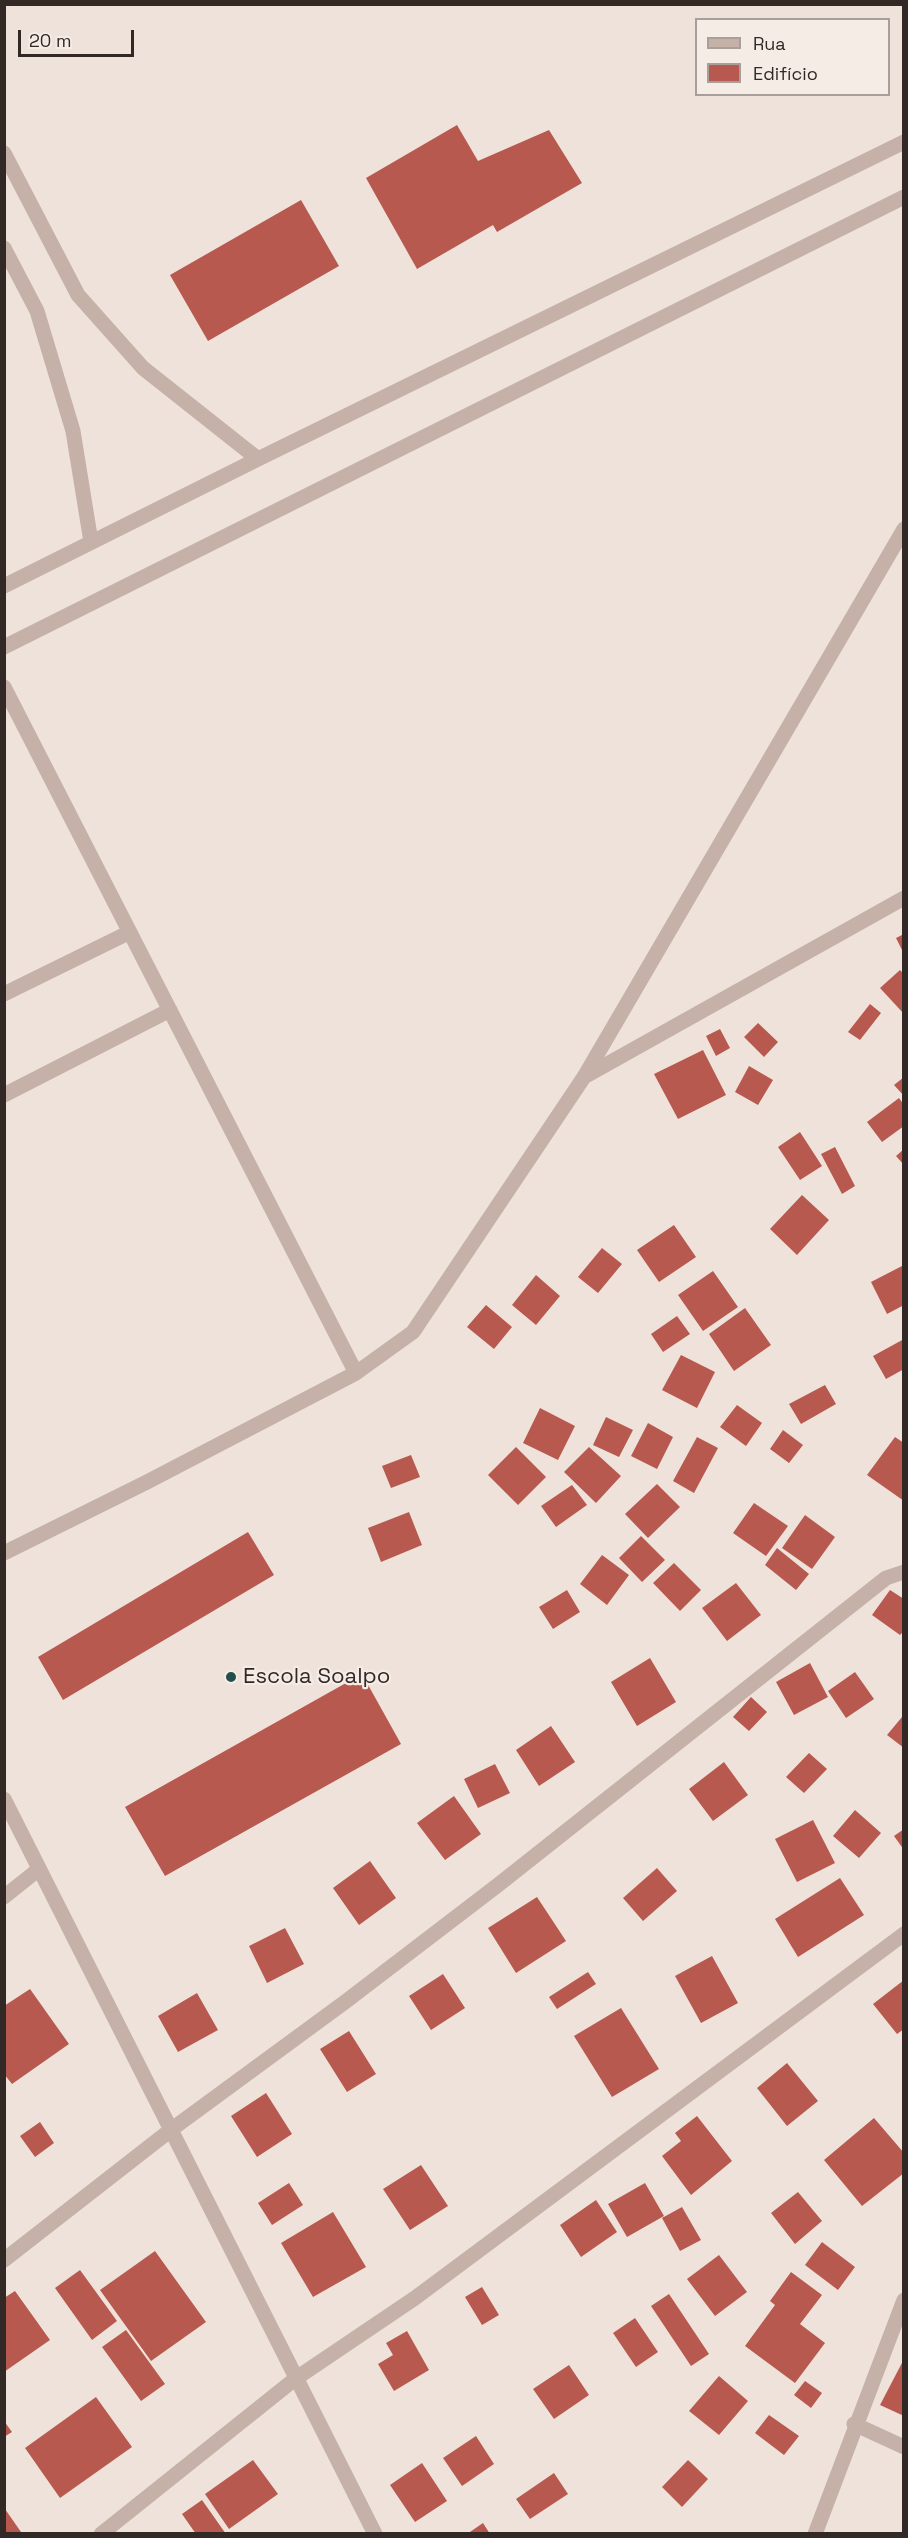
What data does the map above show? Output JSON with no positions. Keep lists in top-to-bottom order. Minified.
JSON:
{"places":["Escola Soalpo"],"legend":["Rua","Edifício"],"scale_bar":"20 m"}
